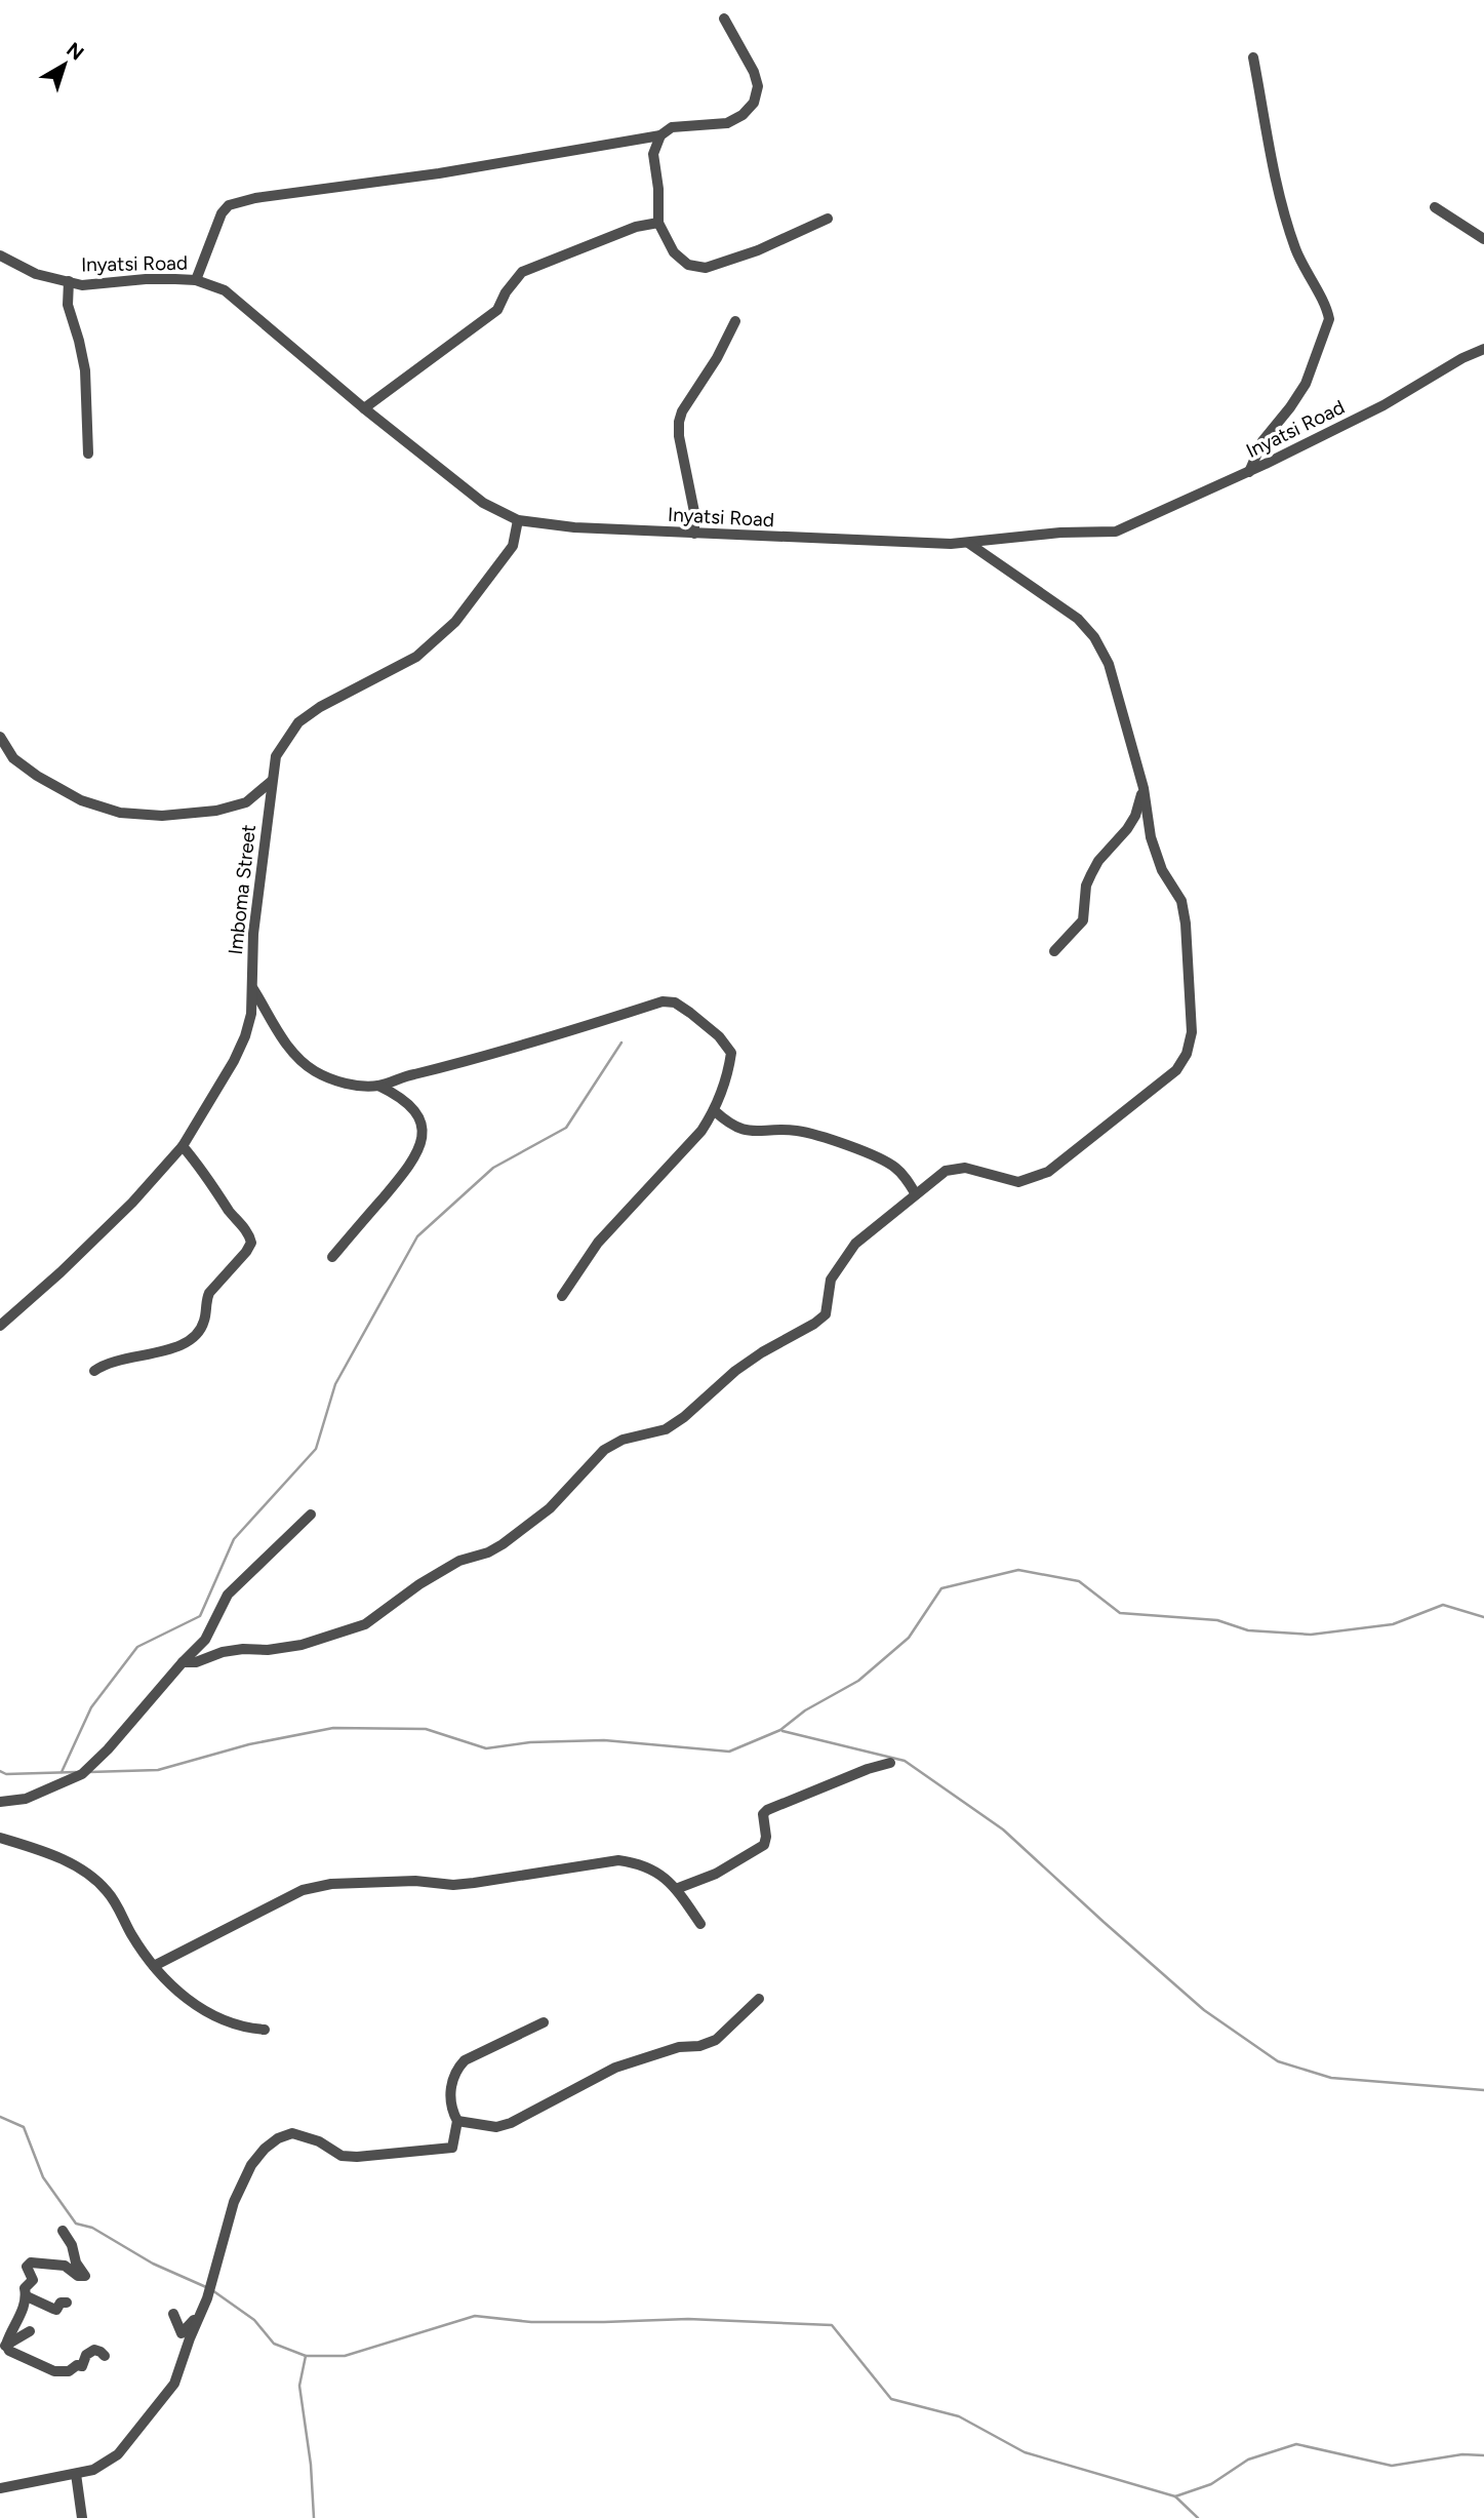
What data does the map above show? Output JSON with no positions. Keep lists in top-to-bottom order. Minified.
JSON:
{"streets":{"street":["Inyatsi Road","Imboma Street"]},"crossings":[["Inyatsi Road","Imboma Street"]],"north":"top right"}
